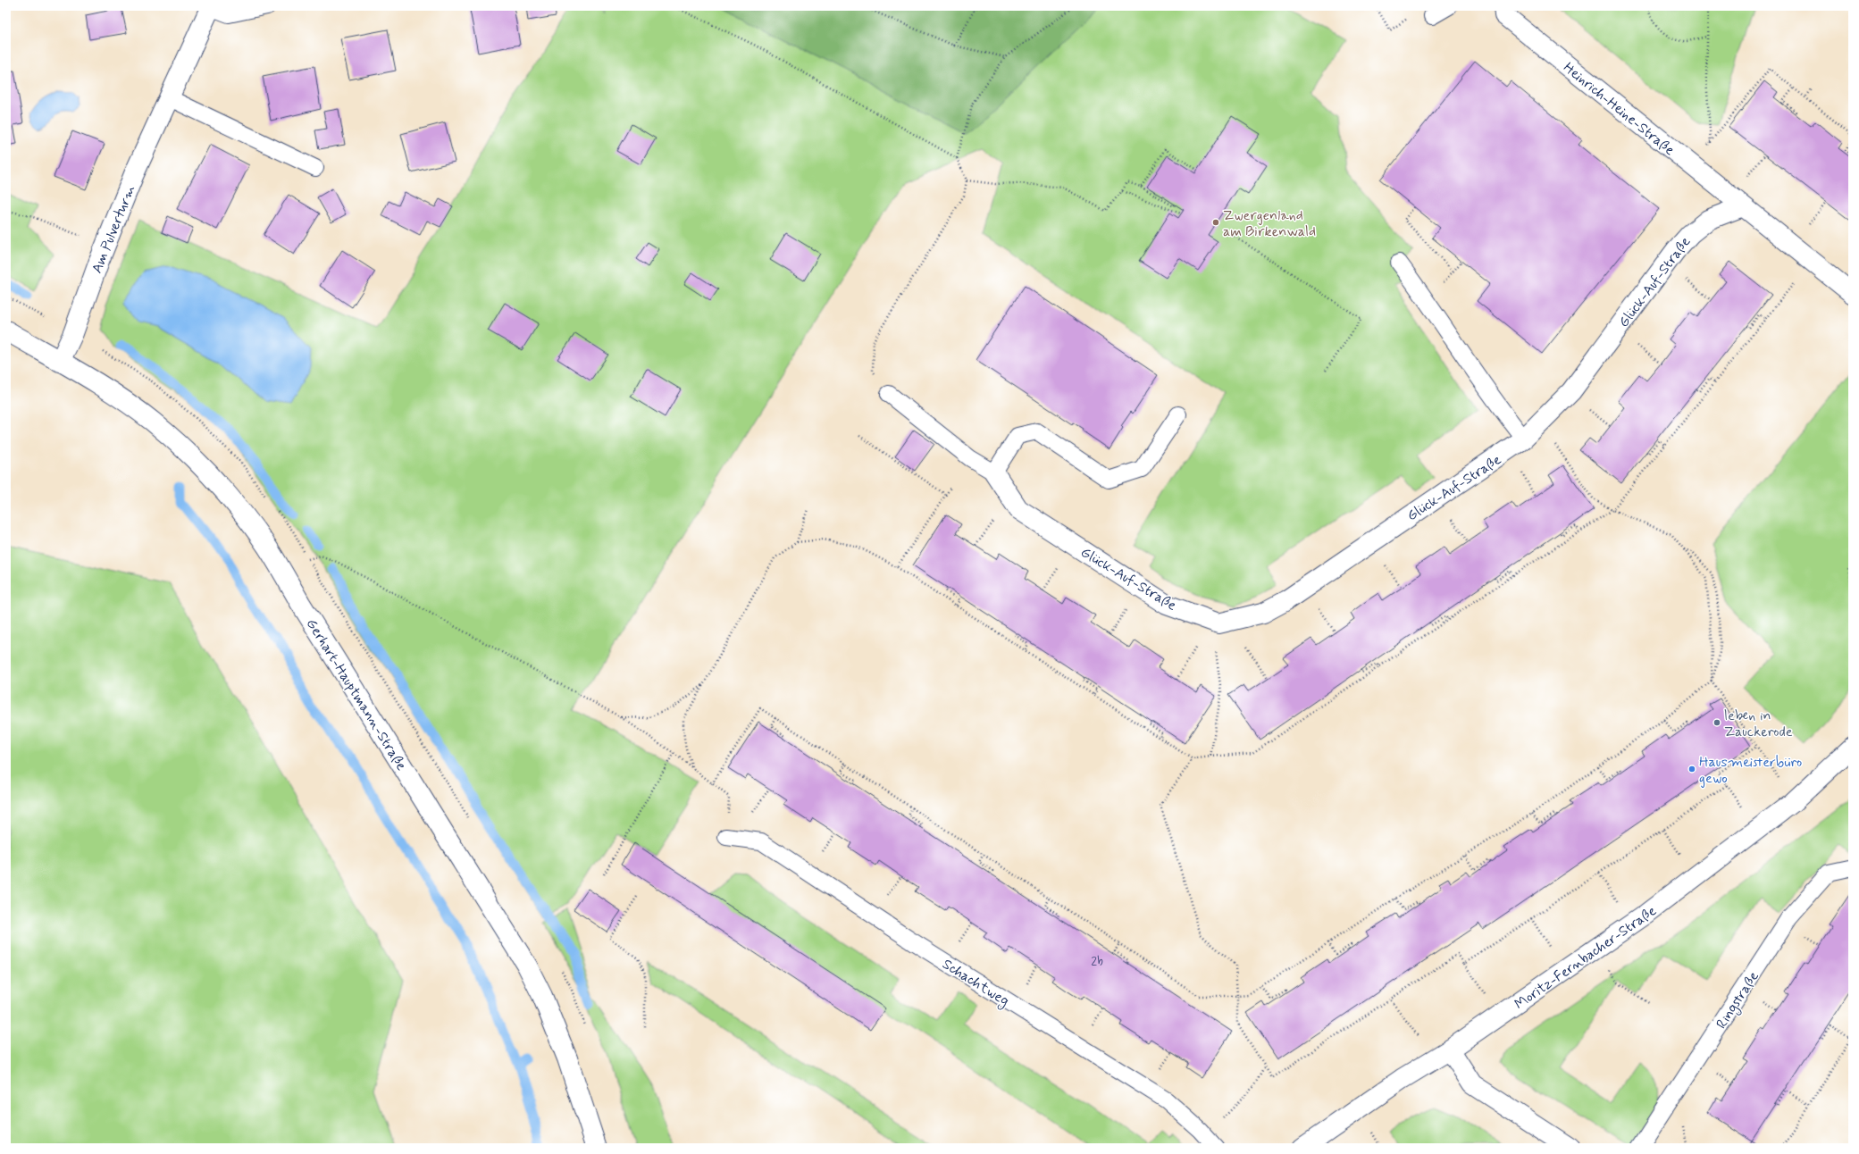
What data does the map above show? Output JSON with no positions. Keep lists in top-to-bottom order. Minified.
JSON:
{"streets":{"street":["Heinrich-Heine-Straße","Am Pulverturm","Glück-Auf-Straße","Gerhart-Hauptmann-Straße","Moritz-Fernbacher-Straße"],"lane":["Schachtweg","Ringstraße"]},"crossings":[["Heinrich-Heine-Straße","Glück-Auf-Straße"],["Am Pulverturm","Gerhart-Hauptmann-Straße"]],"places":["Zwergenland am Birkenwald","leben in Zauckerode","Hausmeisterbüro gewo"],"house_numbers":["2b"]}
